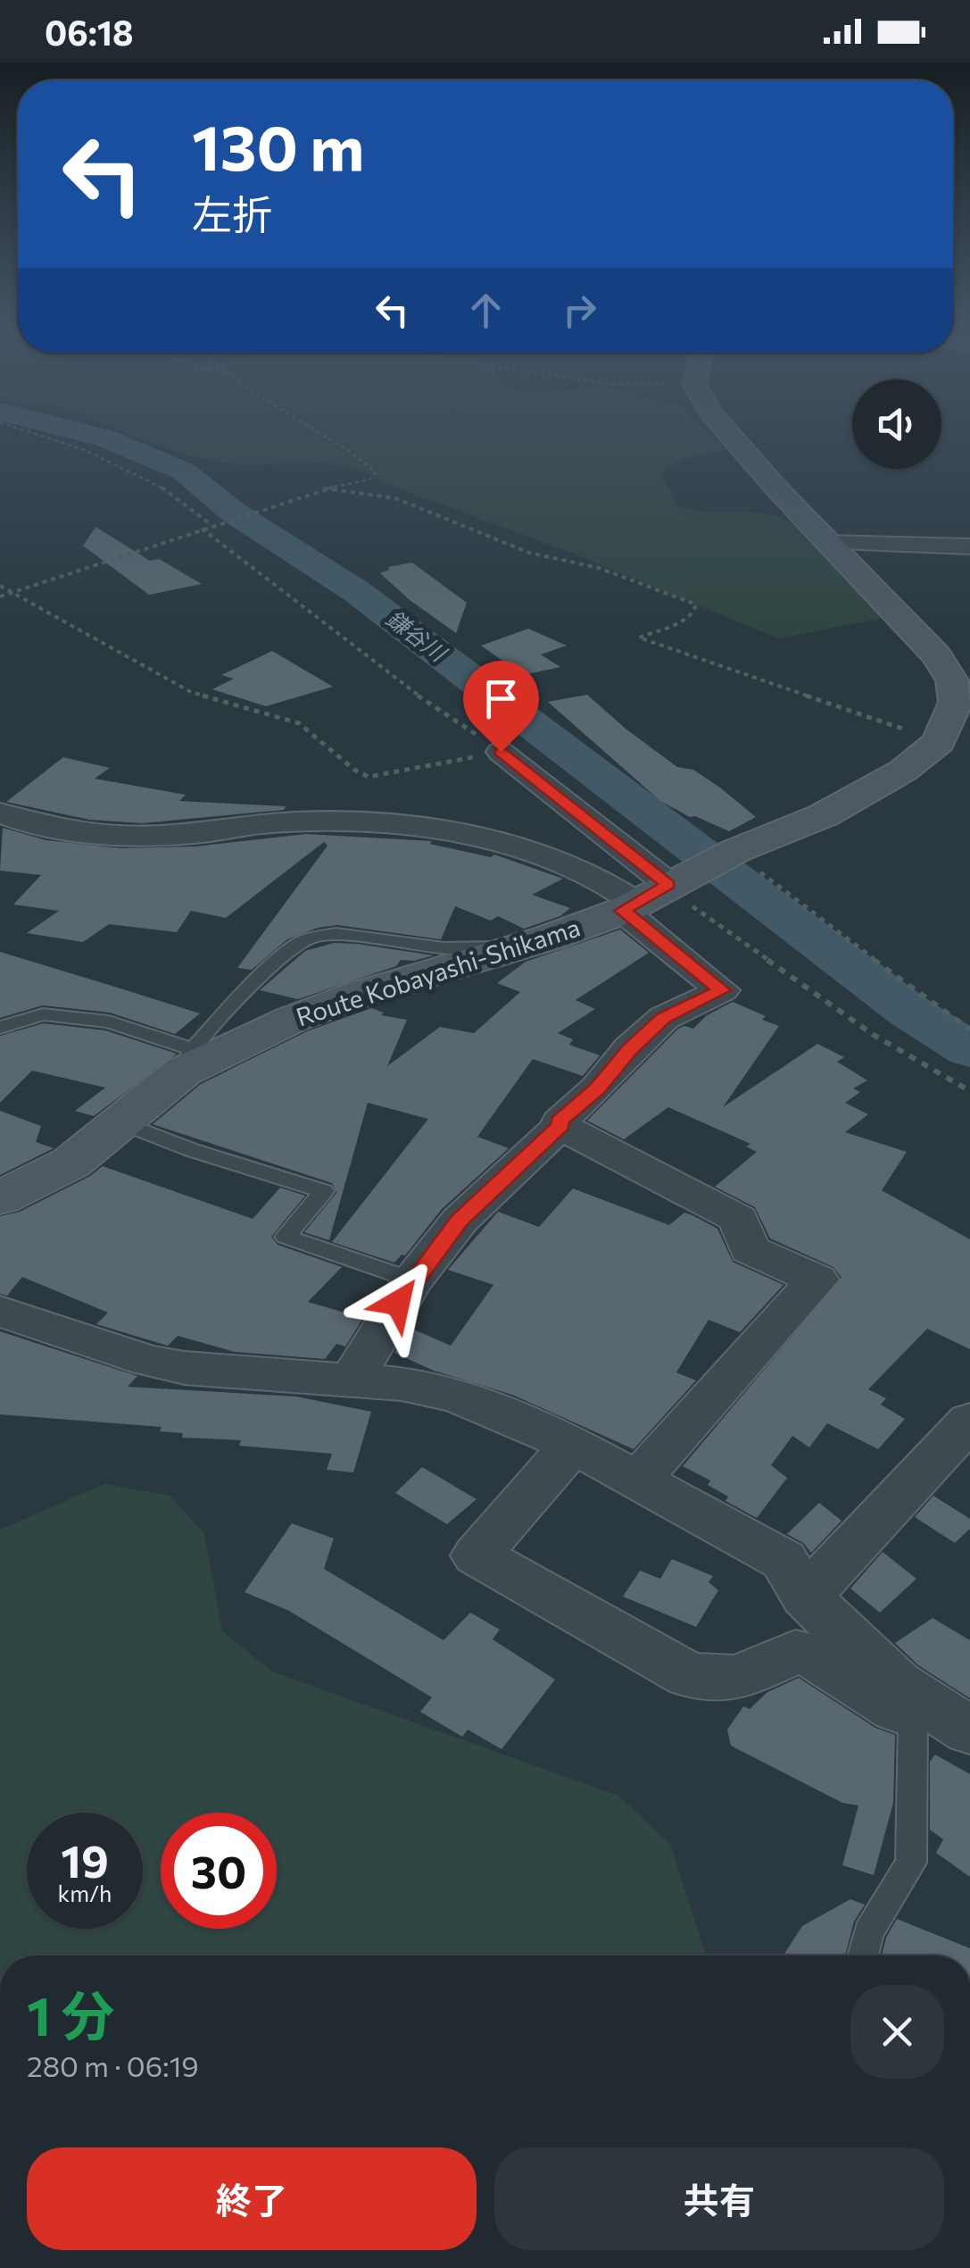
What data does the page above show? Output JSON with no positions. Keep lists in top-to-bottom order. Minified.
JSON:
{"streets":{"main road":["Route Kobayashi-Shikama"]},"water":["鎌谷川"],"page":{"status":"06:18","turn":["130 m","左折"],"speed":"19 km/h","limit":"30","heading":["1 分","280 m · 06:19"],"buttons":["終了","共有"]}}
